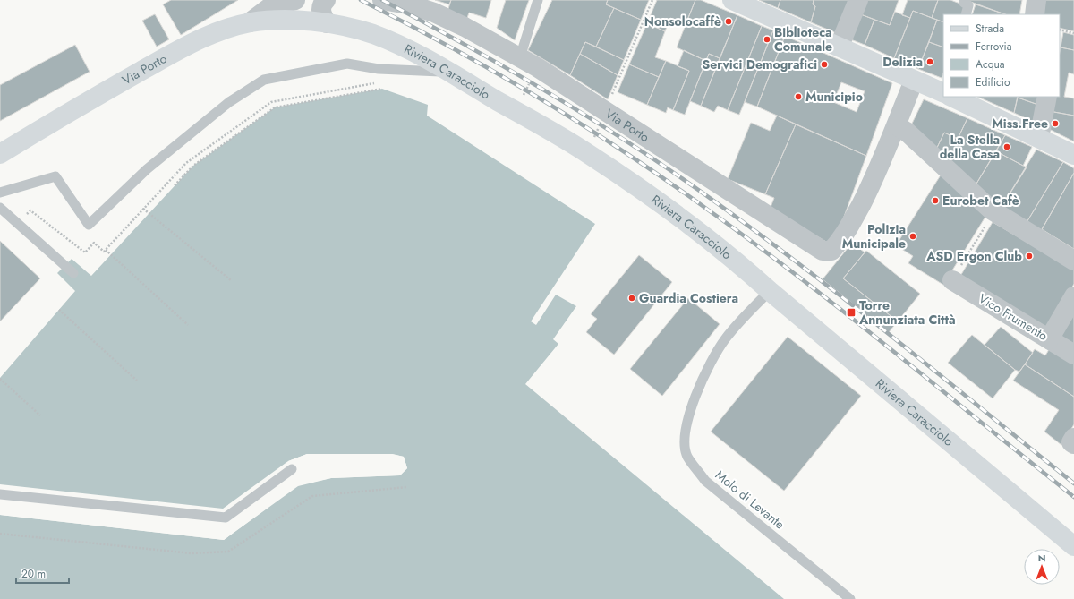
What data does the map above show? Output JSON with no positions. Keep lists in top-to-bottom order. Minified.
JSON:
{"streets":{"street":["Via Porto","Riviera Caracciolo","Vico Frumento"],"lane":["Molo di Levante"]},"crossings":[["Via Porto","Riviera Caracciolo"],["Riviera Caracciolo","Molo di Levante"]],"places":{"other":["Nonsolocaffè","Biblioteca Comunale","Delizia","Servici Demografici","Municipio","Miss.Free","La Stella della Casa","Eurobet Cafè","Polizia Municipale","ASD Ergon Club","Guardia Costiera"],"transit":["Torre Annunziata Città"]},"legend":["Strada","Ferrovia","Acqua","Edificio"],"scale_bar":"20 m","north":"top"}
